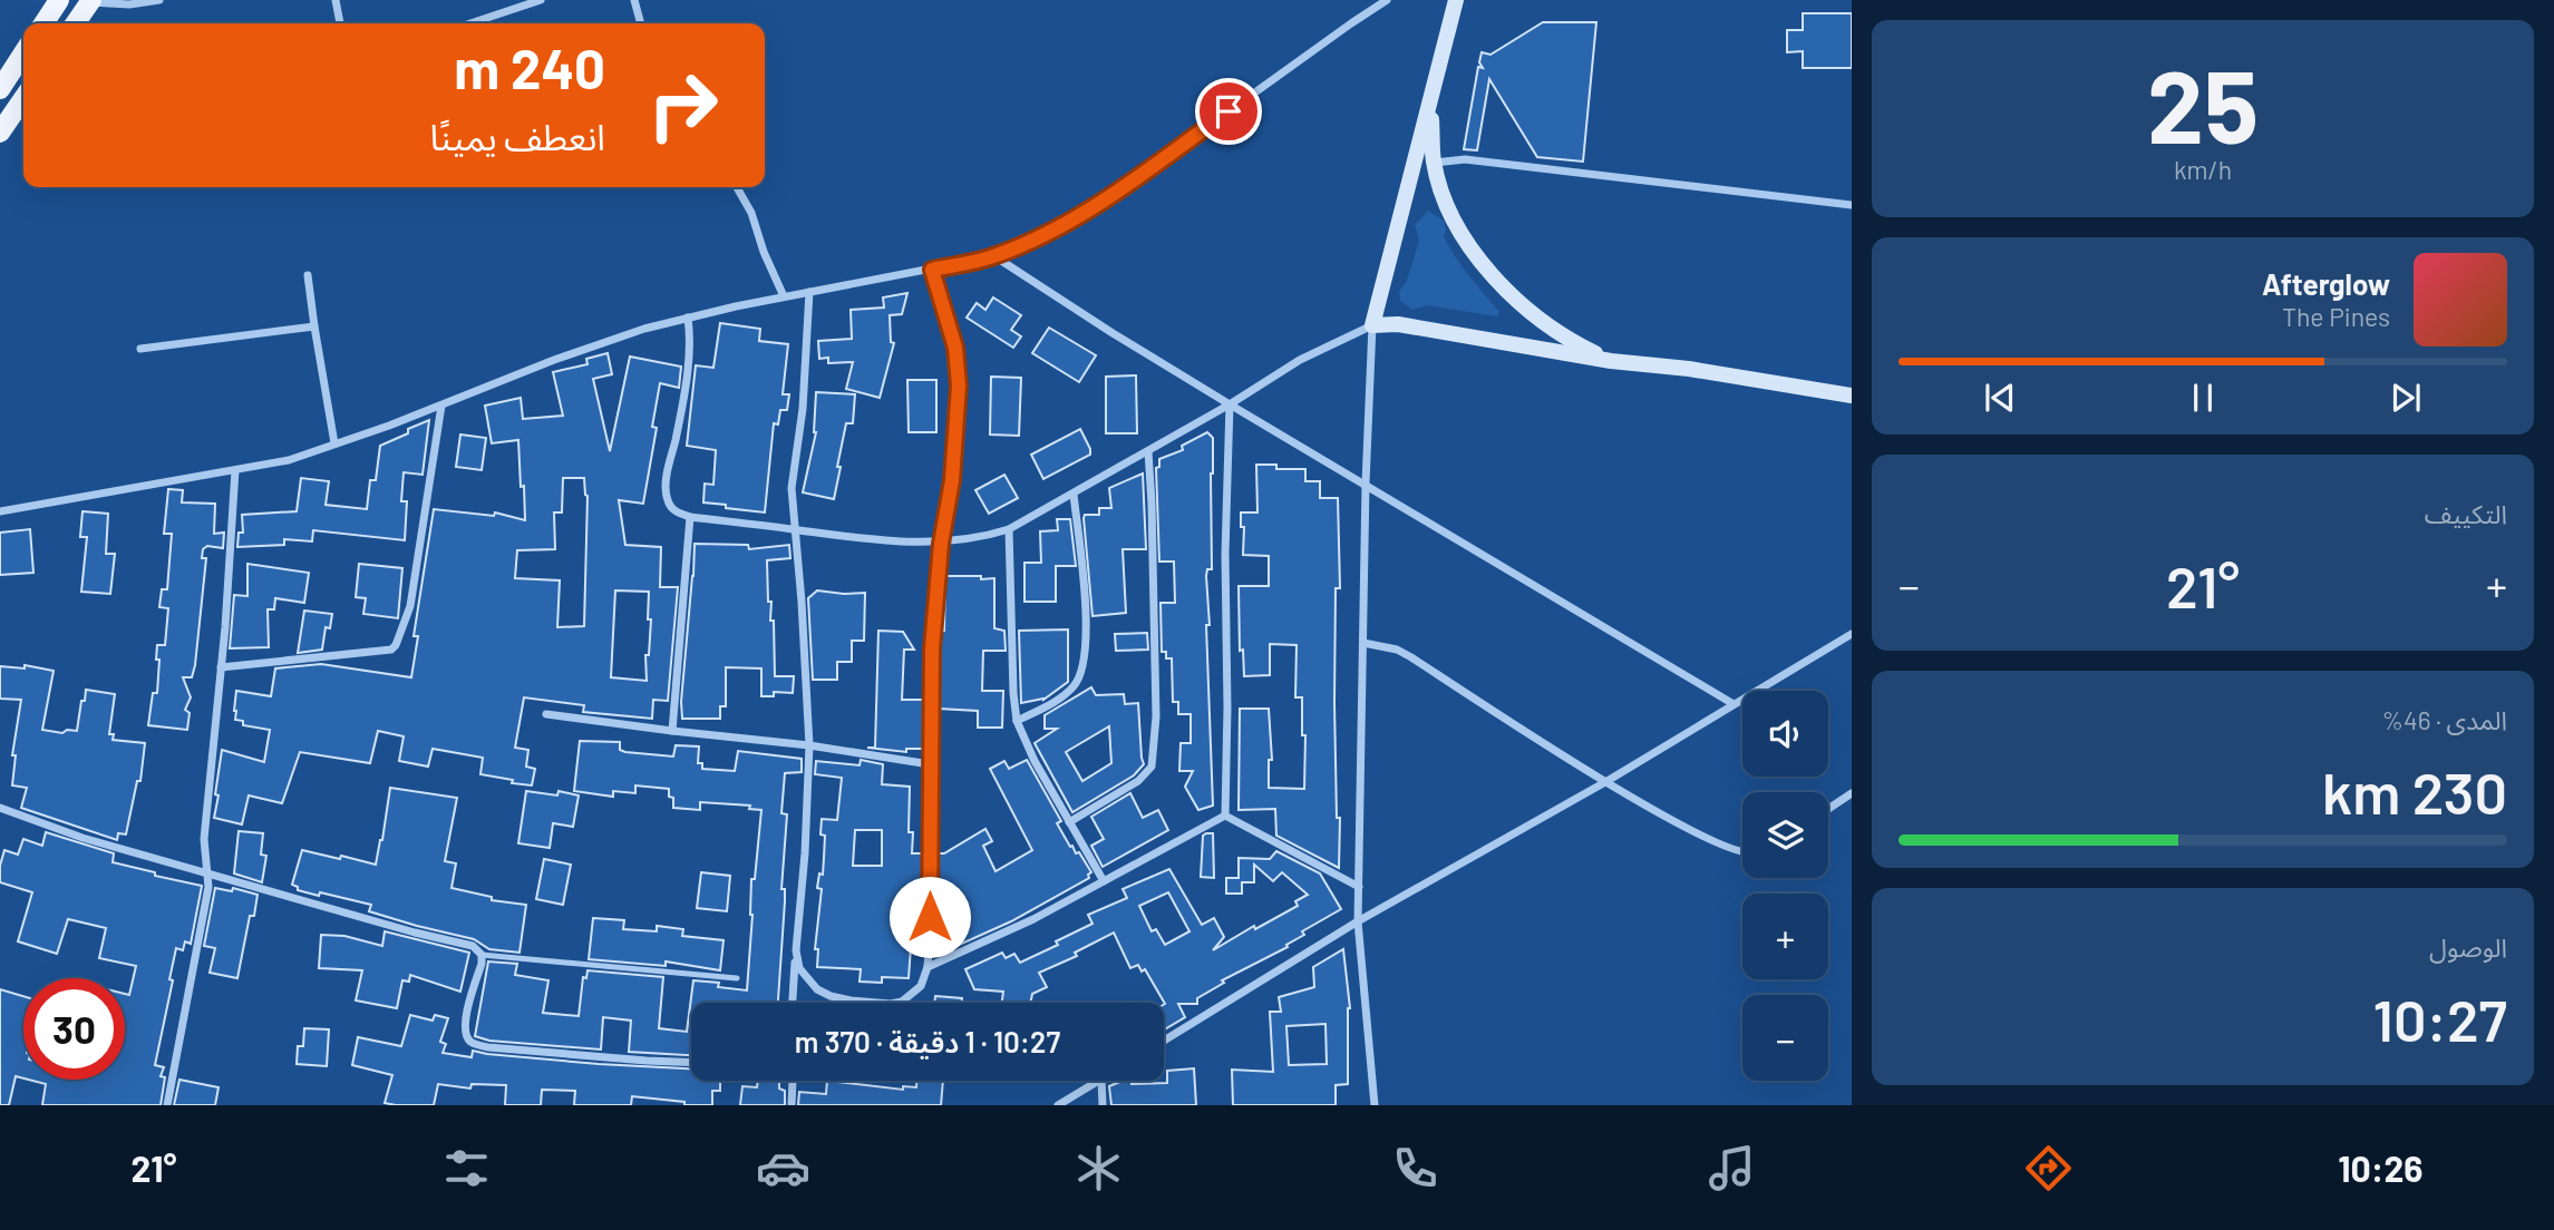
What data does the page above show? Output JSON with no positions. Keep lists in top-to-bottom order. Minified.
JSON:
{"page":{"tile":[["25","km/h"],"التكييف",["المدى · 46%","230 km"],["الوصول","10:27"]],"turn":["240 m","انعطف يمينًا"],"song":["Afterglow","The Pines"],"heat":["−","21°","+"],"map_buttons":["+","−"],"limit":"30","trip":"10:27 · 1 دقيقة · 370 m","tabs":["10:26","21°"]}}
